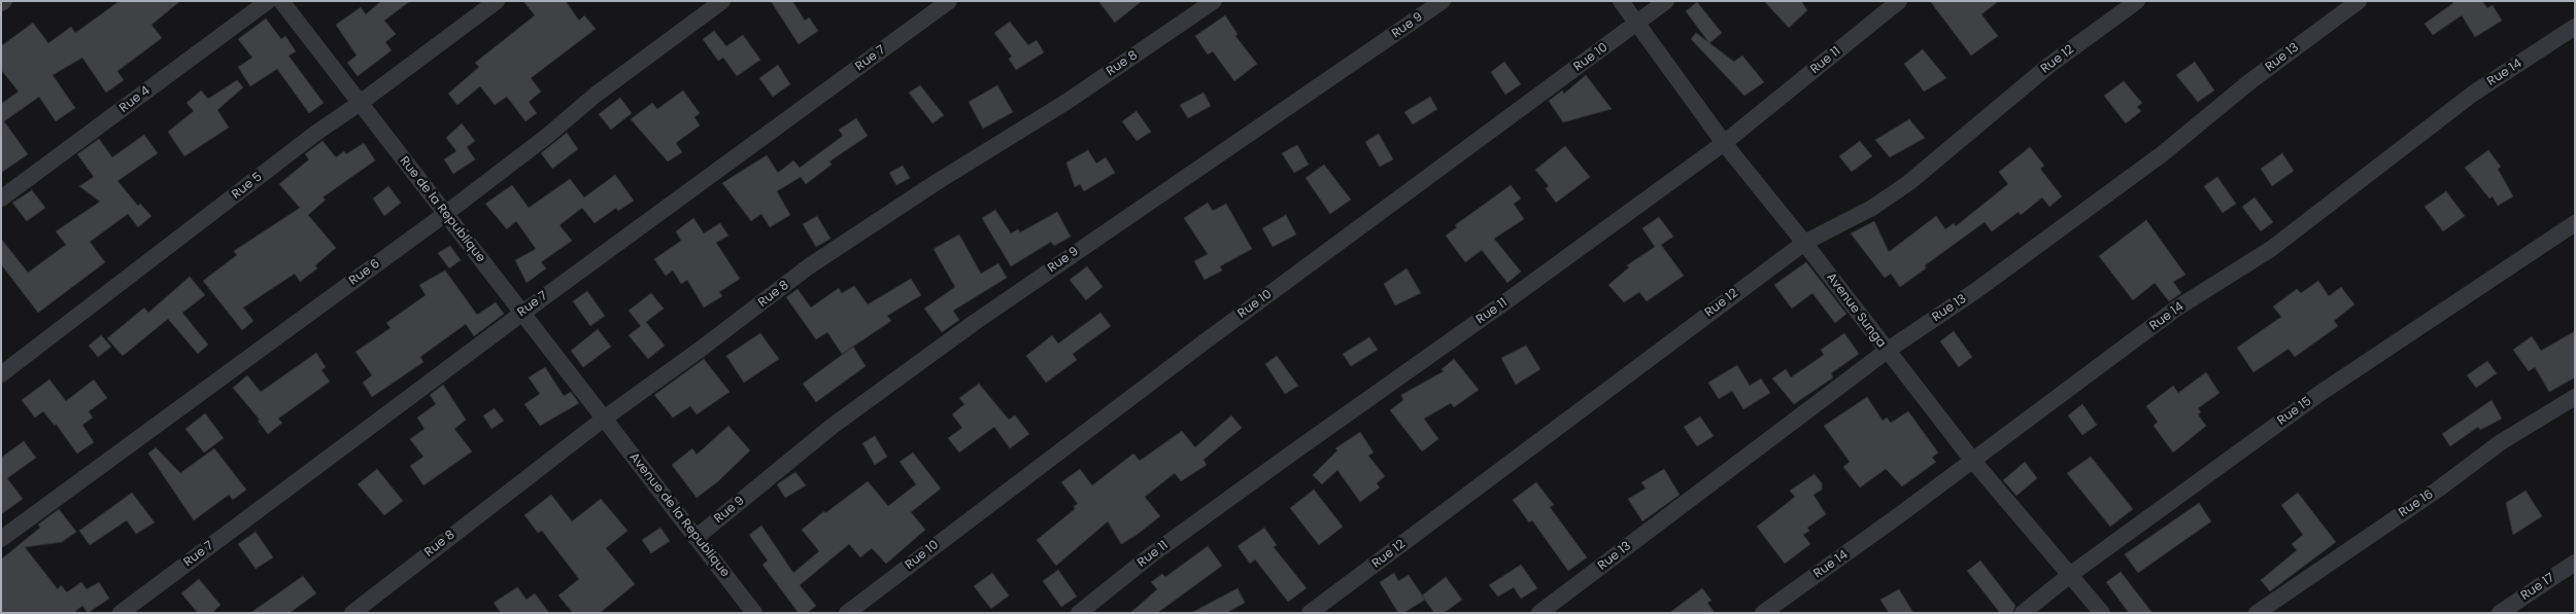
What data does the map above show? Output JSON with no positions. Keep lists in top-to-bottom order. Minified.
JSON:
{"streets":{"street":["Rue 9","Rue 10","Rue 13","Rue 7","Rue 12","Rue 11","Rue 8","Rue 14","Rue 4","Rue 5","Rue de la Republique","Rue 6","Avenue Sunga","Rue 15","Rue 16","Avenue de la Republique","Rue 17"]},"crossings":[["Rue 9","Avenue de la Republique"],["Rue 10","Avenue Sunga"],["Rue 13","Avenue Sunga"],["Rue 7","Rue de la Republique"],["Rue 12","Avenue Sunga"],["Rue 11","Avenue Sunga"],["Rue 8","Rue de la Republique"],["Rue 8","Avenue de la Republique"],["Rue 14","Avenue Sunga"],["Rue 5","Rue de la Republique"],["Rue de la Republique","Rue 6"],["Rue de la Republique","Avenue de la Republique"],["Avenue Sunga","Rue 15"]]}
